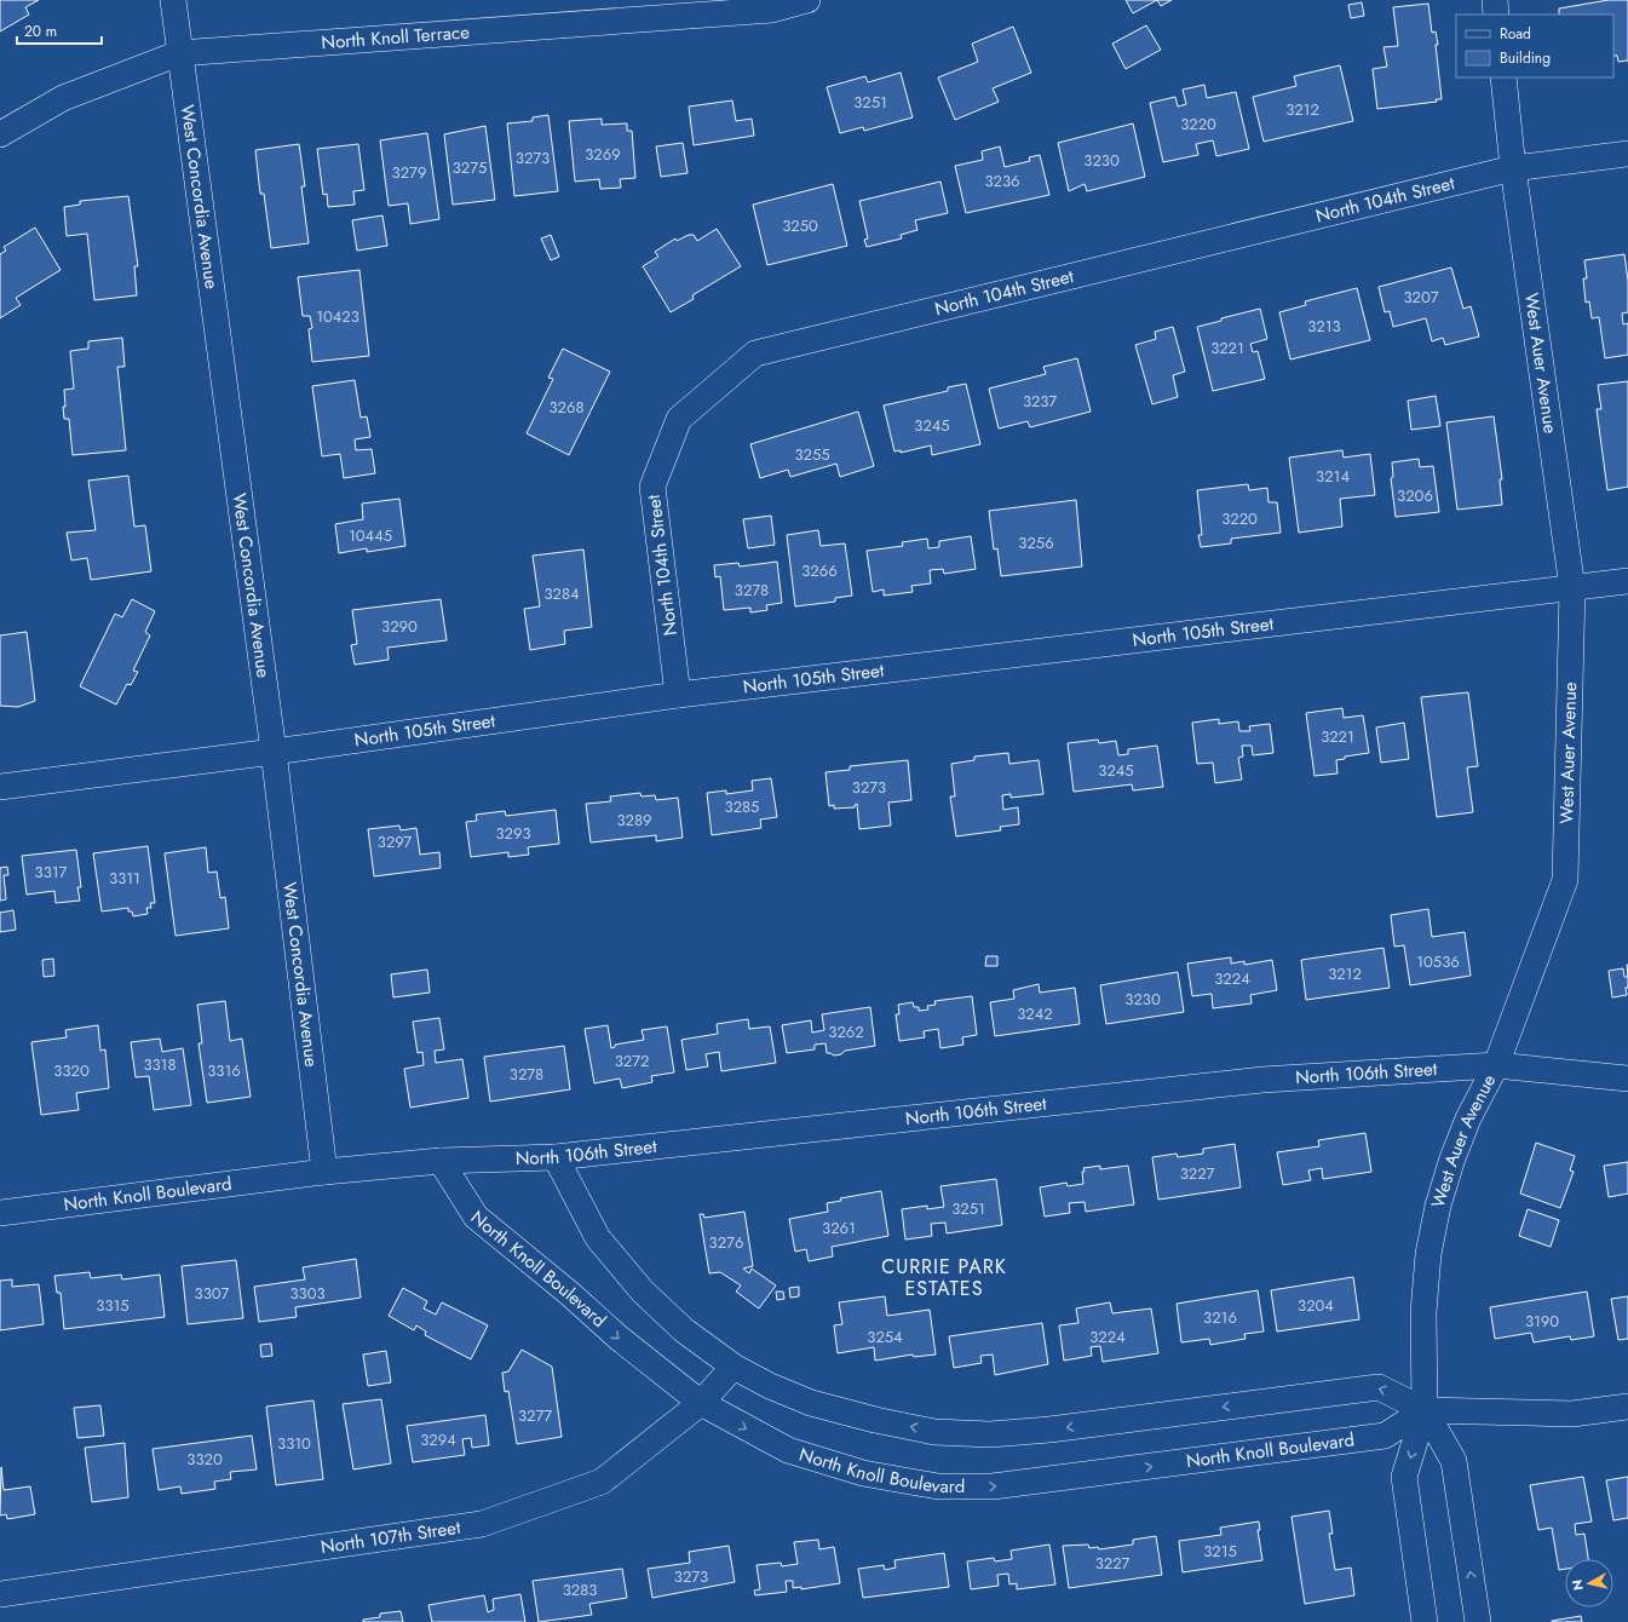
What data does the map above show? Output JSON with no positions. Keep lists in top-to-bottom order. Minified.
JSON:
{"streets":{"street":["North Knoll Terrace","West Concordia Avenue","North 104th Street","West Auer Avenue","North 105th Street","North 106th Street","North Knoll Boulevard","North 107th Street"]},"crossings":[["North Knoll Terrace","West Concordia Avenue"],["West Concordia Avenue","North 105th Street"],["West Concordia Avenue","North 106th Street"],["West Concordia Avenue","North Knoll Boulevard"],["North 104th Street","West Auer Avenue"],["North 104th Street","North 105th Street"],["West Auer Avenue","North 105th Street"],["West Auer Avenue","North 106th Street"],["West Auer Avenue","North Knoll Boulevard"],["North 106th Street","North Knoll Boulevard"],["North Knoll Boulevard","North 107th Street"]],"districts":["CURRIE PARK ESTATES"],"house_numbers":["3251","3212","3220","3269","3273","3230","3275","3279","3236","3250","3207","10423","3213","3221","3237","3268","3245","3255","3214","3206","3220","10445","3256","3266","3278","3284","3290","3221","3245","3273","3285","3289","3293","3297","3317","3311","10536","3212","3224","3230","3242","3262","3272","3318","3320","3316","3278","3227","3251","3261","3276","3307","3303","3315","3204","3216","3190","3254","3224","3277","3294","3310","3320","3215","3227","3273","3283"],"legend":["Road","Building"],"scale_bar":"20 m","north":"left"}
